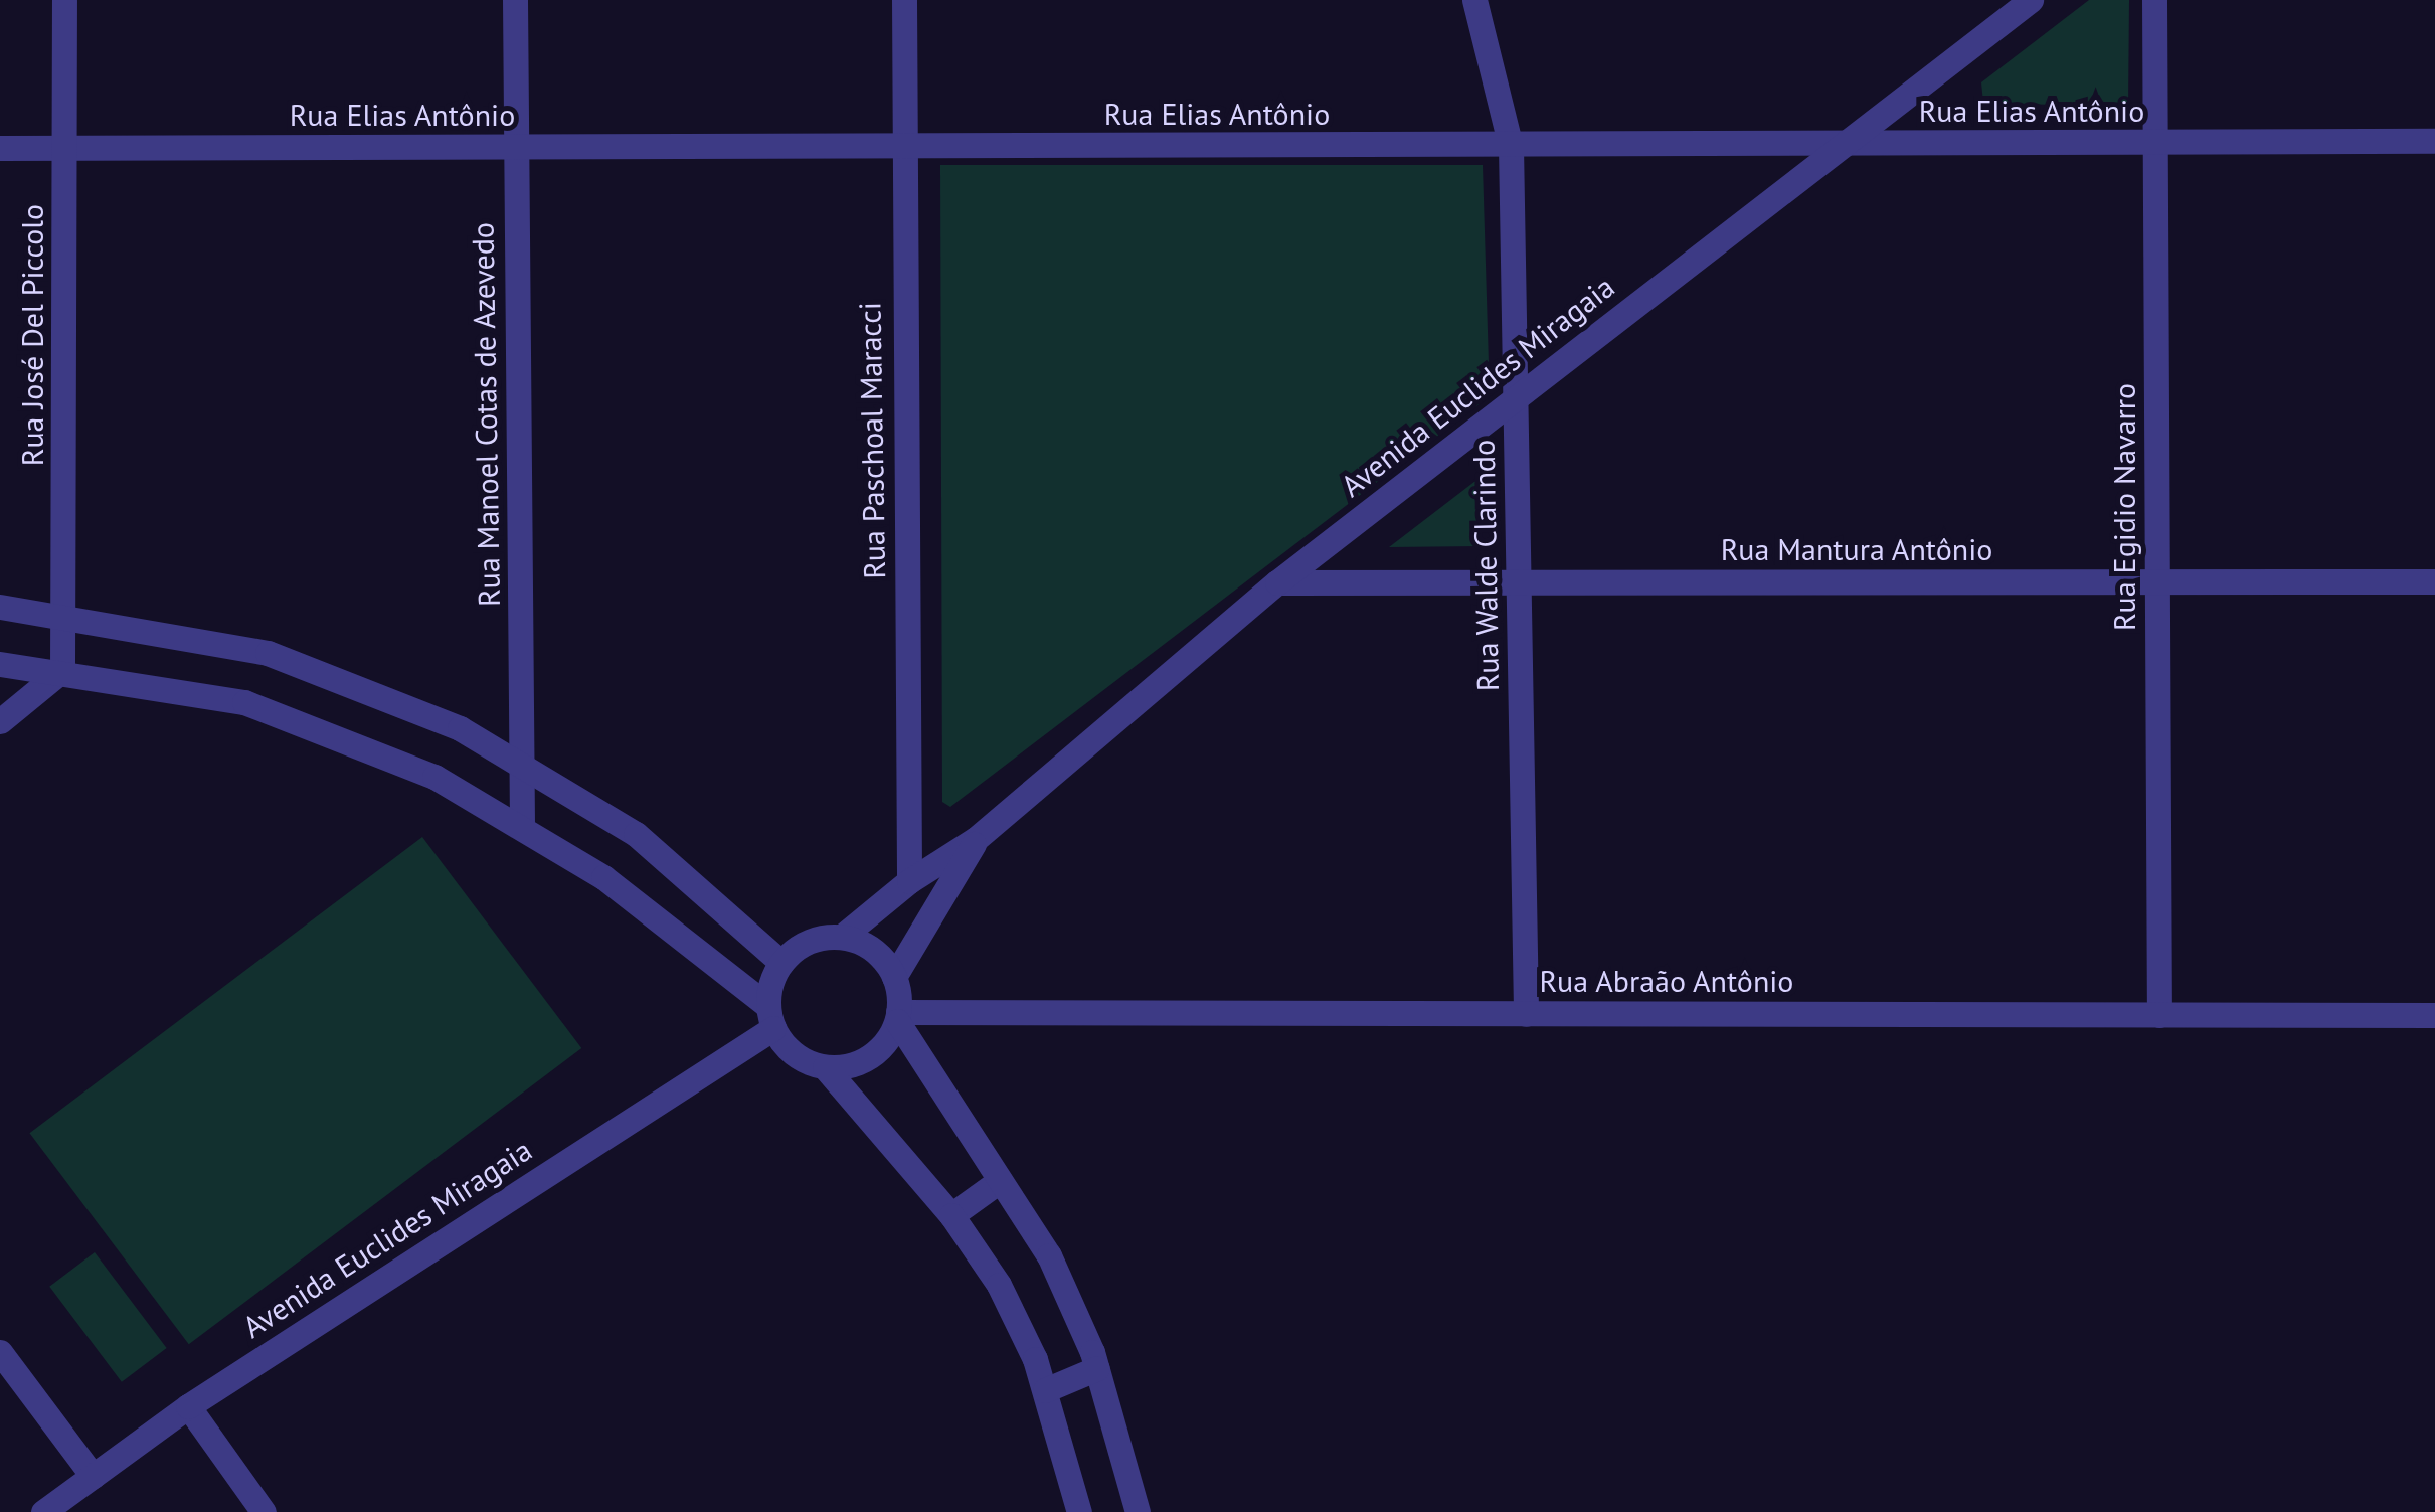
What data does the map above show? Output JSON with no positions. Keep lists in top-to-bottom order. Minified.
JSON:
{"streets":{"street":["Rua Elias Antônio","Rua José Del Piccolo","Avenida Euclides Miragaia","Rua Manoel Cotas de Azevedo","Rua Paschoal Maracci","Rua Egidio Navarro","Rua Mantura Antônio","Rua Walde Clarindo","Rua Abraão Antônio"]},"crossings":[["Rua Elias Antônio","Rua José Del Piccolo"],["Rua Elias Antônio","Avenida Euclides Miragaia"],["Rua Elias Antônio","Rua Manoel Cotas de Azevedo"],["Rua Elias Antônio","Rua Paschoal Maracci"],["Rua Elias Antônio","Rua Egidio Navarro"],["Rua Elias Antônio","Rua Walde Clarindo"],["Avenida Euclides Miragaia","Rua Paschoal Maracci"],["Avenida Euclides Miragaia","Rua Mantura Antônio"],["Avenida Euclides Miragaia","Rua Walde Clarindo"],["Avenida Euclides Miragaia","Rua Abraão Antônio"],["Rua Egidio Navarro","Rua Mantura Antônio"],["Rua Egidio Navarro","Rua Abraão Antônio"],["Rua Mantura Antônio","Rua Walde Clarindo"],["Rua Walde Clarindo","Rua Abraão Antônio"]]}
